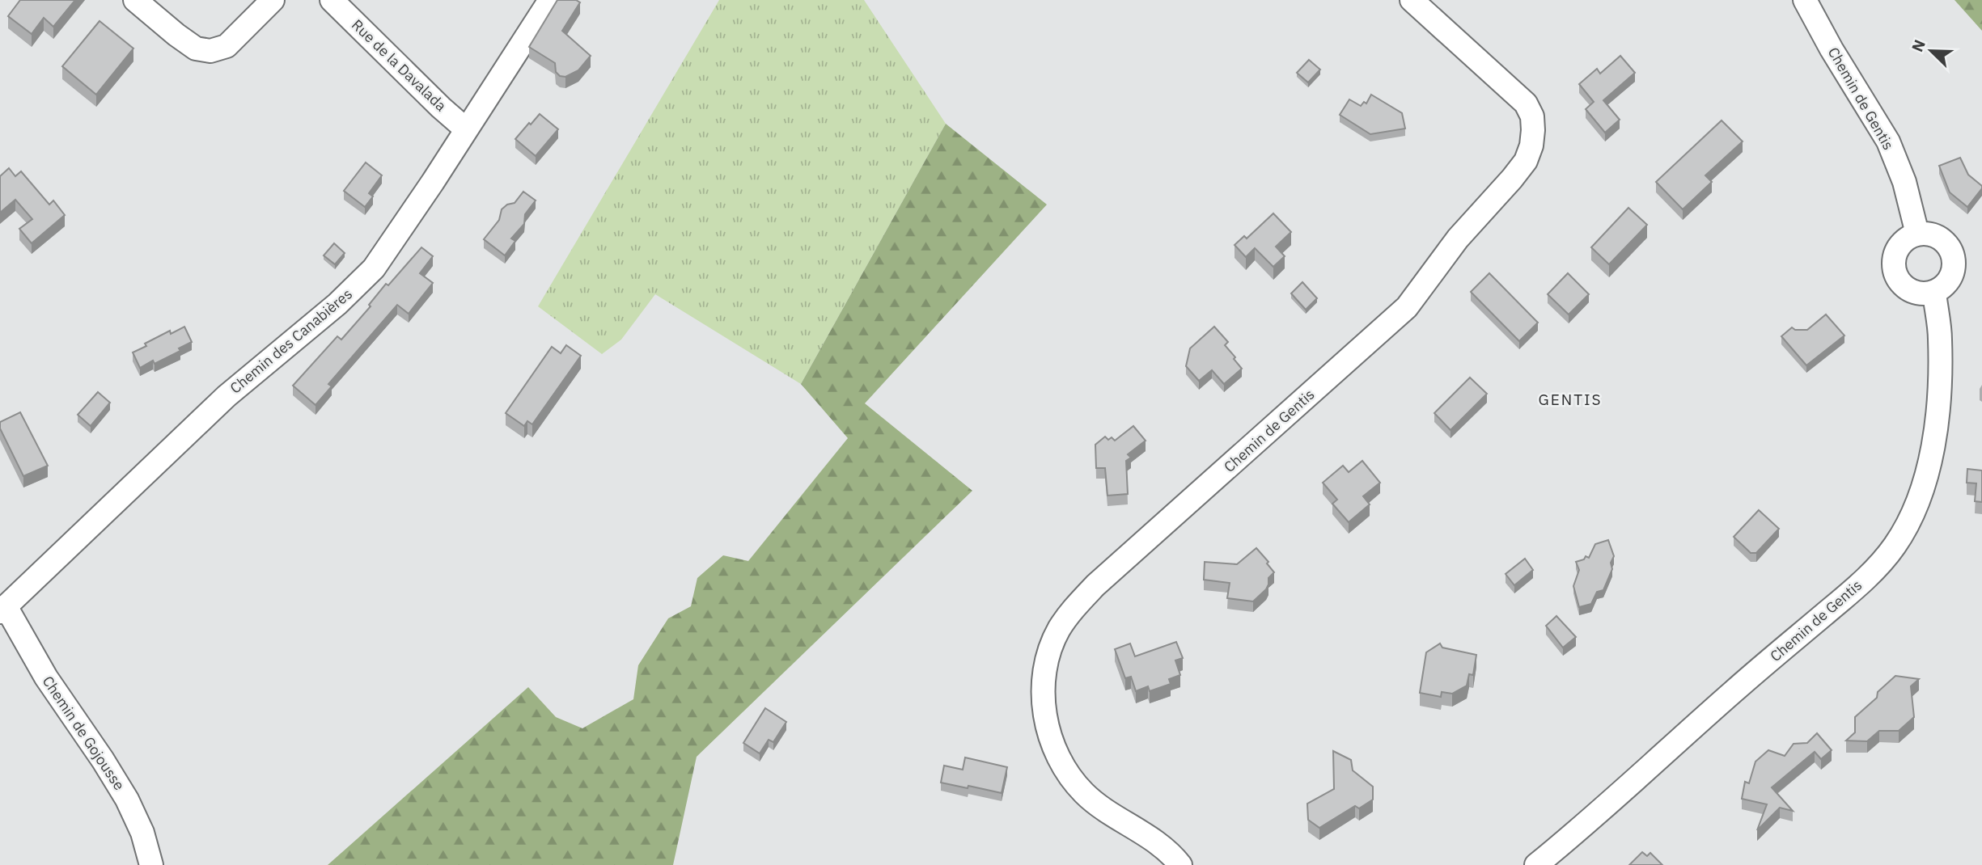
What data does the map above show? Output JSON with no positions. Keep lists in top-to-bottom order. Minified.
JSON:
{"streets":{"street":["Rue de la Davalada","Chemin de Gentis","Chemin des Canabières","Chemin de Gojousse"]},"crossings":[["Rue de la Davalada","Chemin des Canabières"],["Chemin des Canabières","Chemin de Gojousse"]],"districts":["GENTIS"],"north":"top left"}
